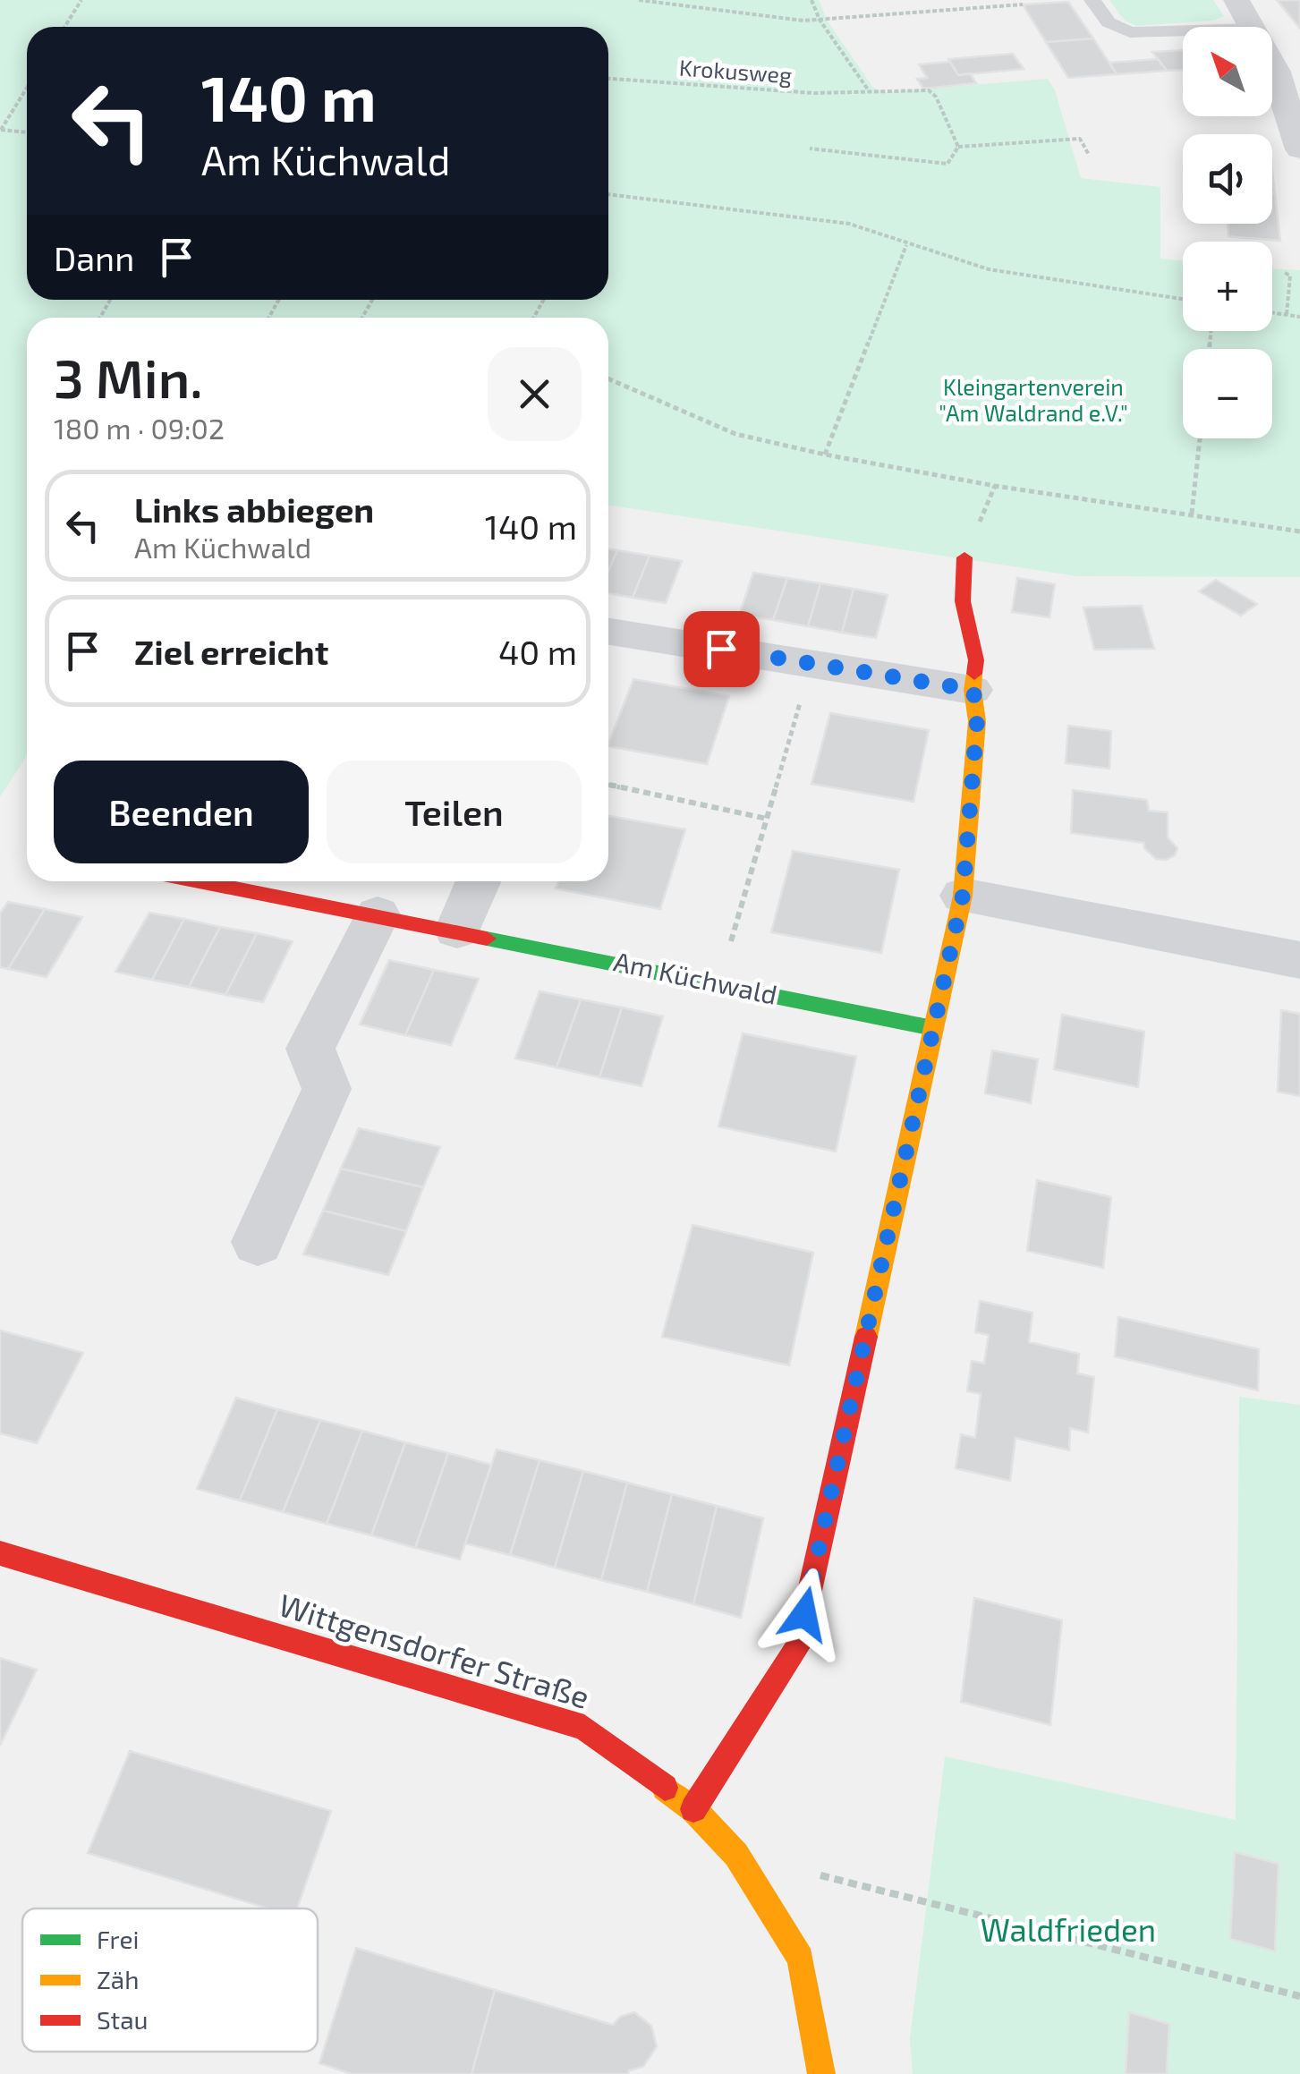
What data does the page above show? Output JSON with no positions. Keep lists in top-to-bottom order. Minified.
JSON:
{"streets":{"street":["Am Küchwald","Wittgensdorfer Straße"],"path":["Krokusweg"]},"parks":["Kleingartenverein \"Am Waldrand e.V.\"","Waldfrieden"],"legend":["Frei","Zäh","Stau"],"north":"top left","page":{"map_buttons":["+","−"],"turn":["140 m","Am Küchwald"],"then":"Dann","heading":["3 Min.","180 m · 09:02"],"list":[{"name":"Links abbiegen","note":"Am Küchwald","value":"140 m"},{"name":"Ziel erreicht","value":"40 m"}],"buttons":["Beenden","Teilen"]}}
